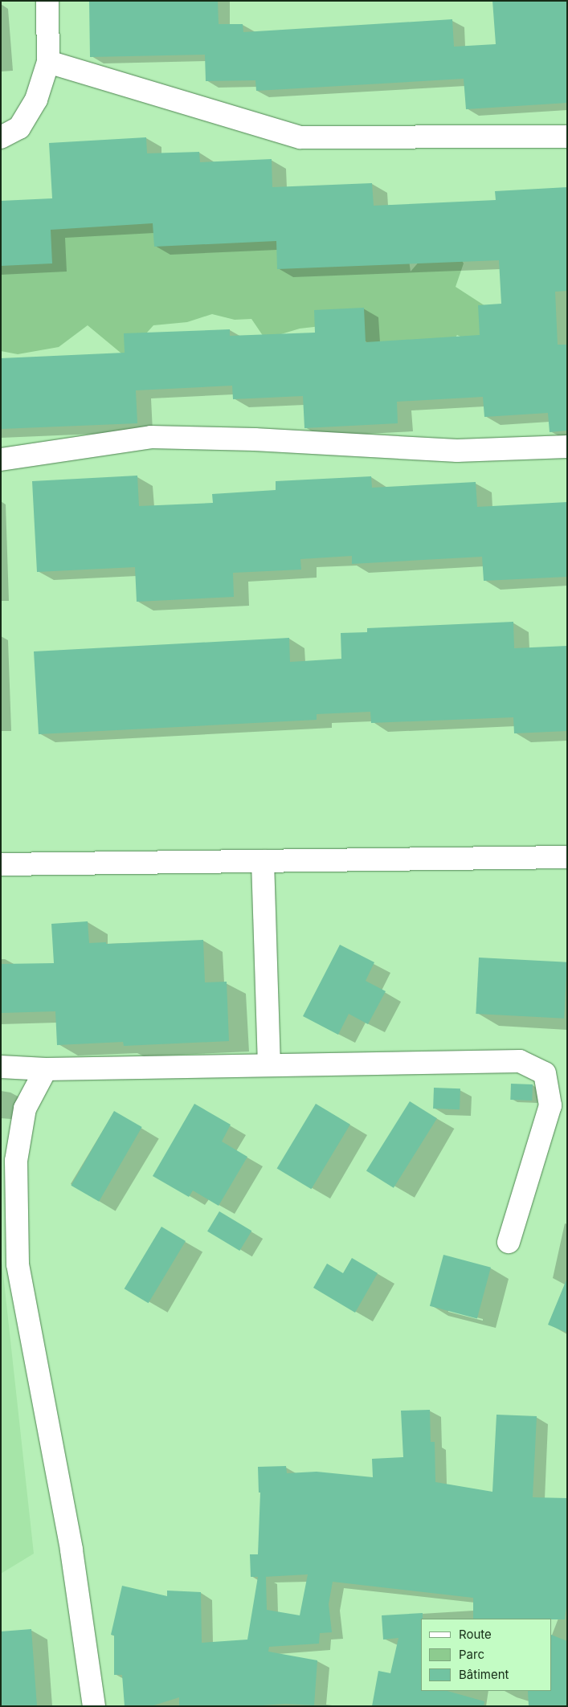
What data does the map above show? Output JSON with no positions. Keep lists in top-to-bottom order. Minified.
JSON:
{"legend":["Route","Parc","Bâtiment"]}
